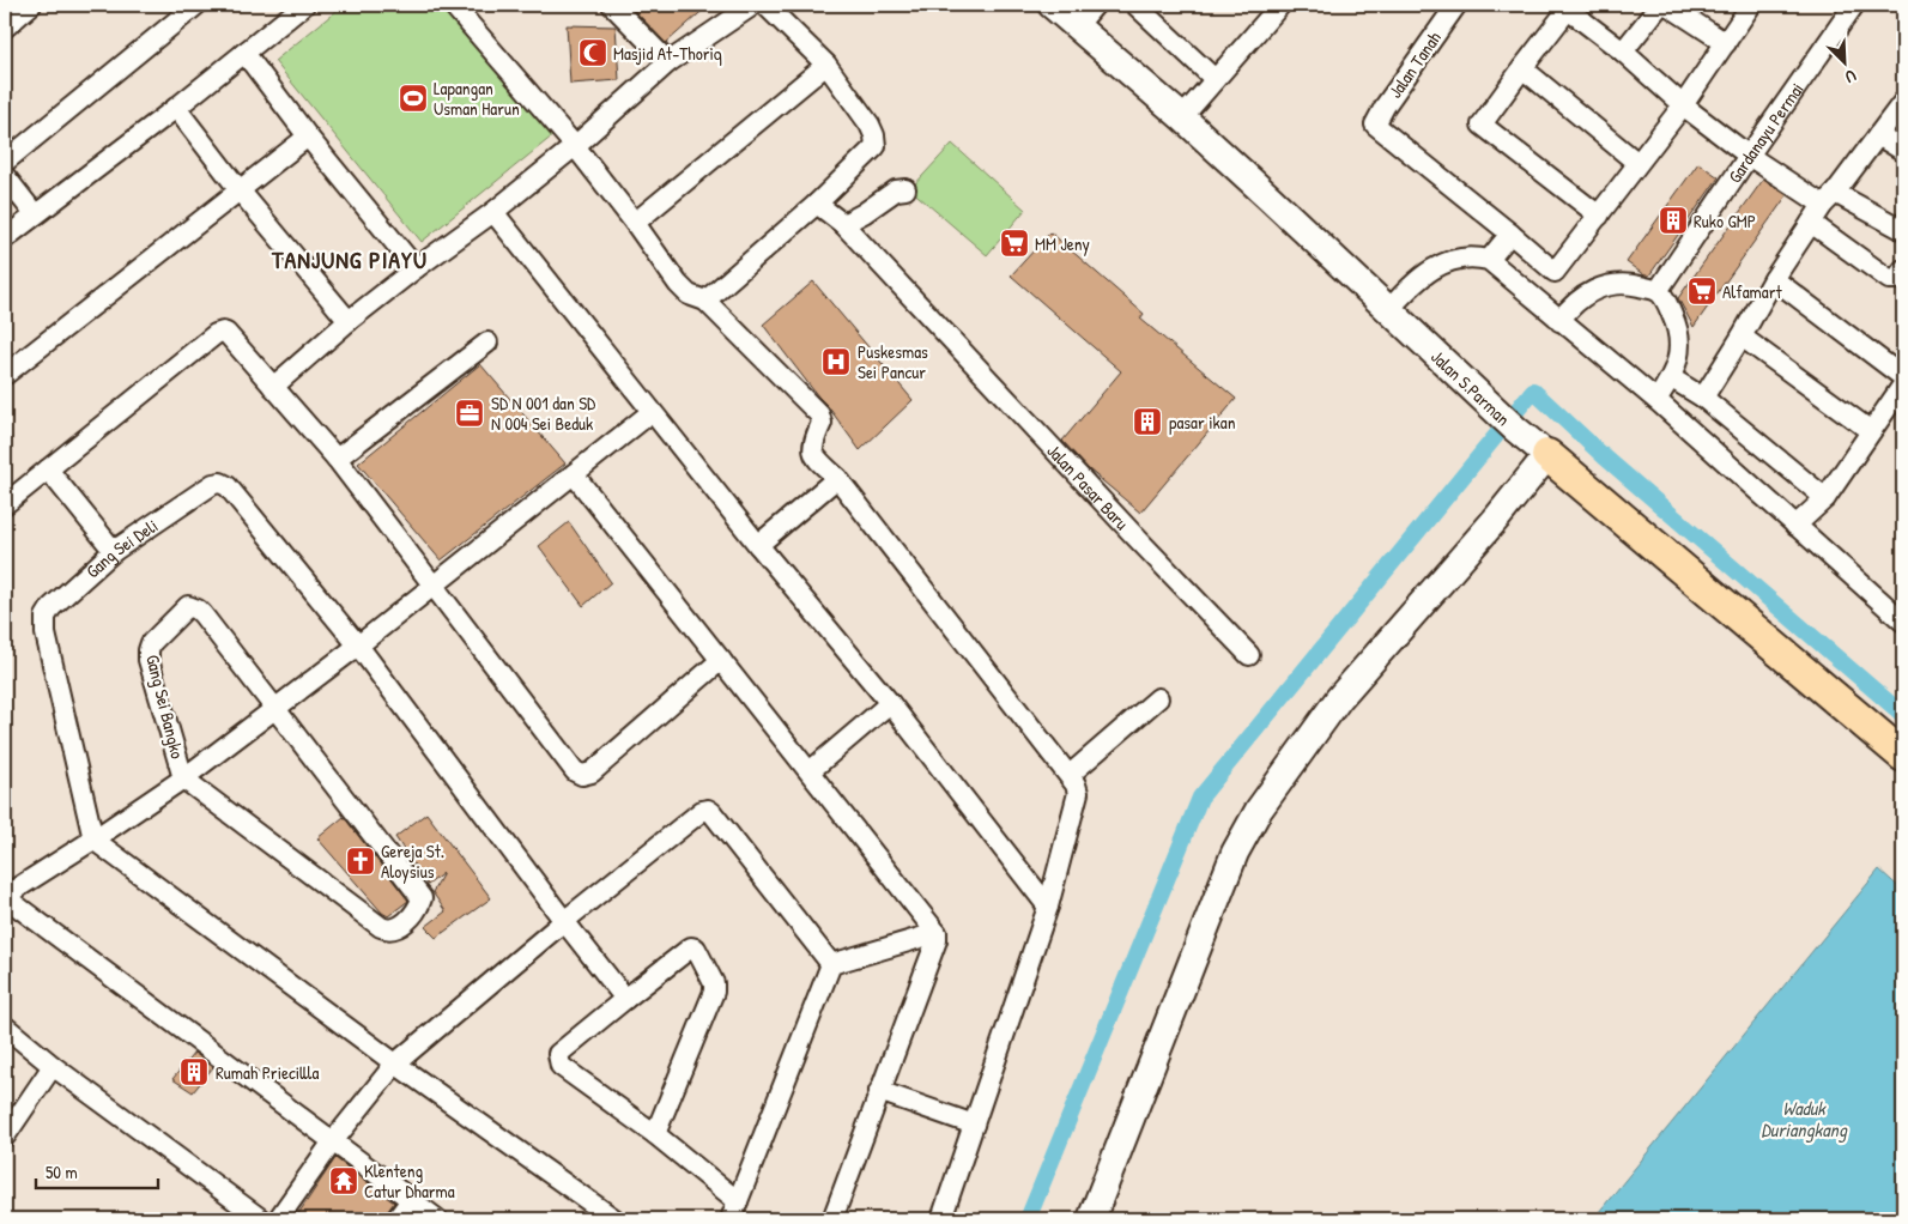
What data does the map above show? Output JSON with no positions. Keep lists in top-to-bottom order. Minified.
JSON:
{"streets":{"main road":["Jalan S.Parman"],"street":["Jalan Tanah","Gardanayu Permai","Jalan Pasar Baru","Gang Sei Deli","Gang Sei Bangko"]},"districts":["TANJUNG PIAYU"],"water":["Waduk Duriangkang"],"places":{"mosque":["Masjid At-Thoriq"],"sports":["Lapangan Usman Harun"],"building":["Ruko GMP","pasar ikan","Rumah Priecillla"],"supermarket":["MM Jeny","Alfamart"],"hospital":["Puskesmas Sei Pancur"],"office":["SD N 001 dan SD N 004 Sei Beduk"],"church":["Gereja St. Aloysius"],"temple":["Klenteng Catur Dharma"]},"scale_bar":"50 m","north":"bottom right"}
